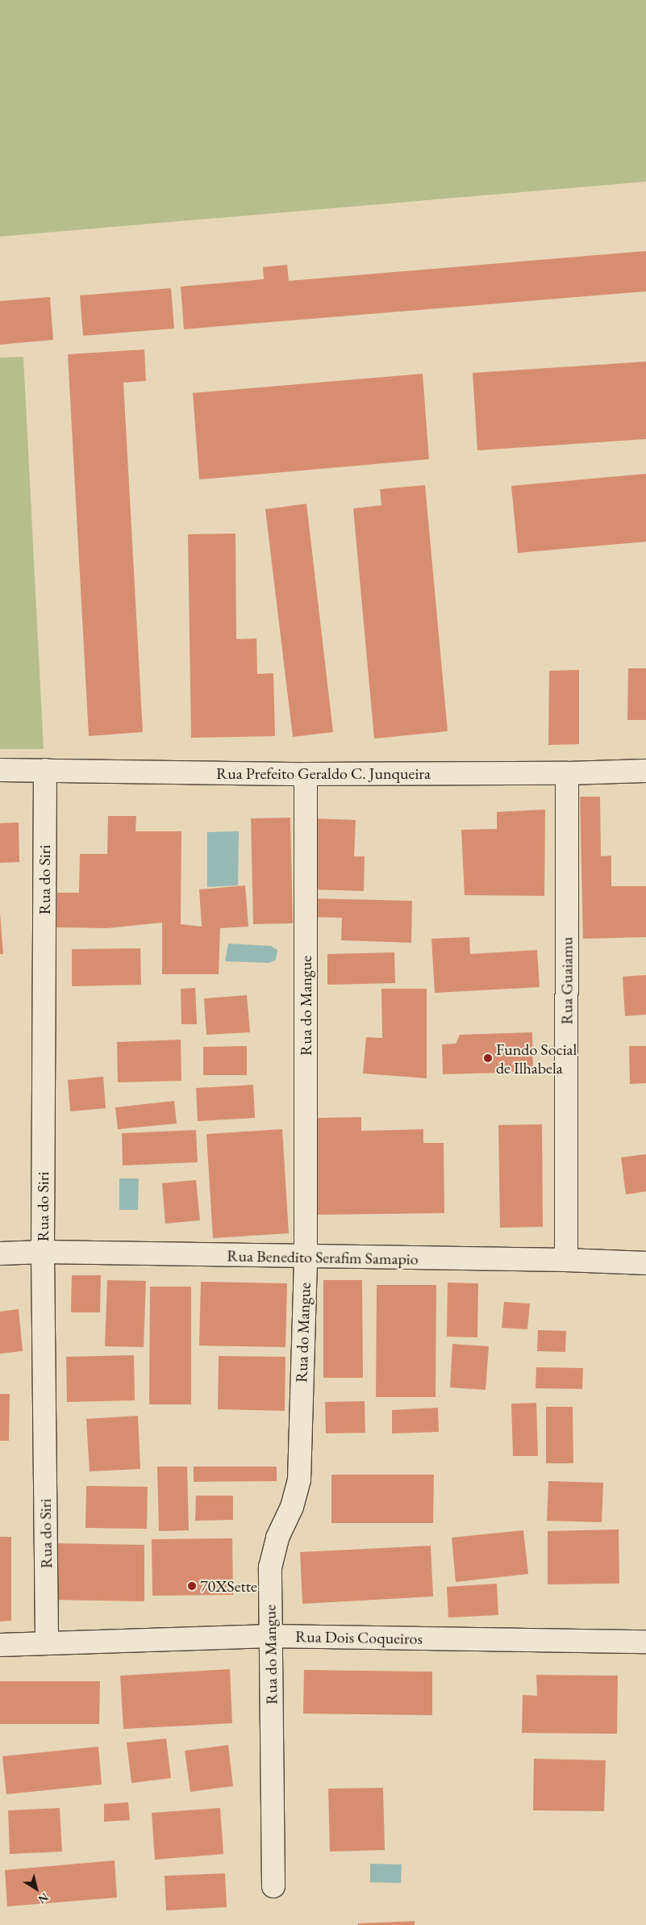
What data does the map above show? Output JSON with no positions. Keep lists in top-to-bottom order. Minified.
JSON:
{"streets":{"street":["Rua Prefeito Geraldo C. Junqueira","Rua do Siri","Rua Guaiamu","Rua do Mangue","Rua Benedito Serafim Samapio","Rua Dois Coqueiros"]},"crossings":[["Rua Prefeito Geraldo C. Junqueira","Rua do Siri"],["Rua Prefeito Geraldo C. Junqueira","Rua Guaiamu"],["Rua Prefeito Geraldo C. Junqueira","Rua do Mangue"],["Rua do Siri","Rua Benedito Serafim Samapio"],["Rua do Siri","Rua Dois Coqueiros"],["Rua Guaiamu","Rua Benedito Serafim Samapio"],["Rua do Mangue","Rua Benedito Serafim Samapio"],["Rua do Mangue","Rua Dois Coqueiros"]],"places":["Fundo Social de Ilhabela","70XSette"],"north":"bottom right"}
